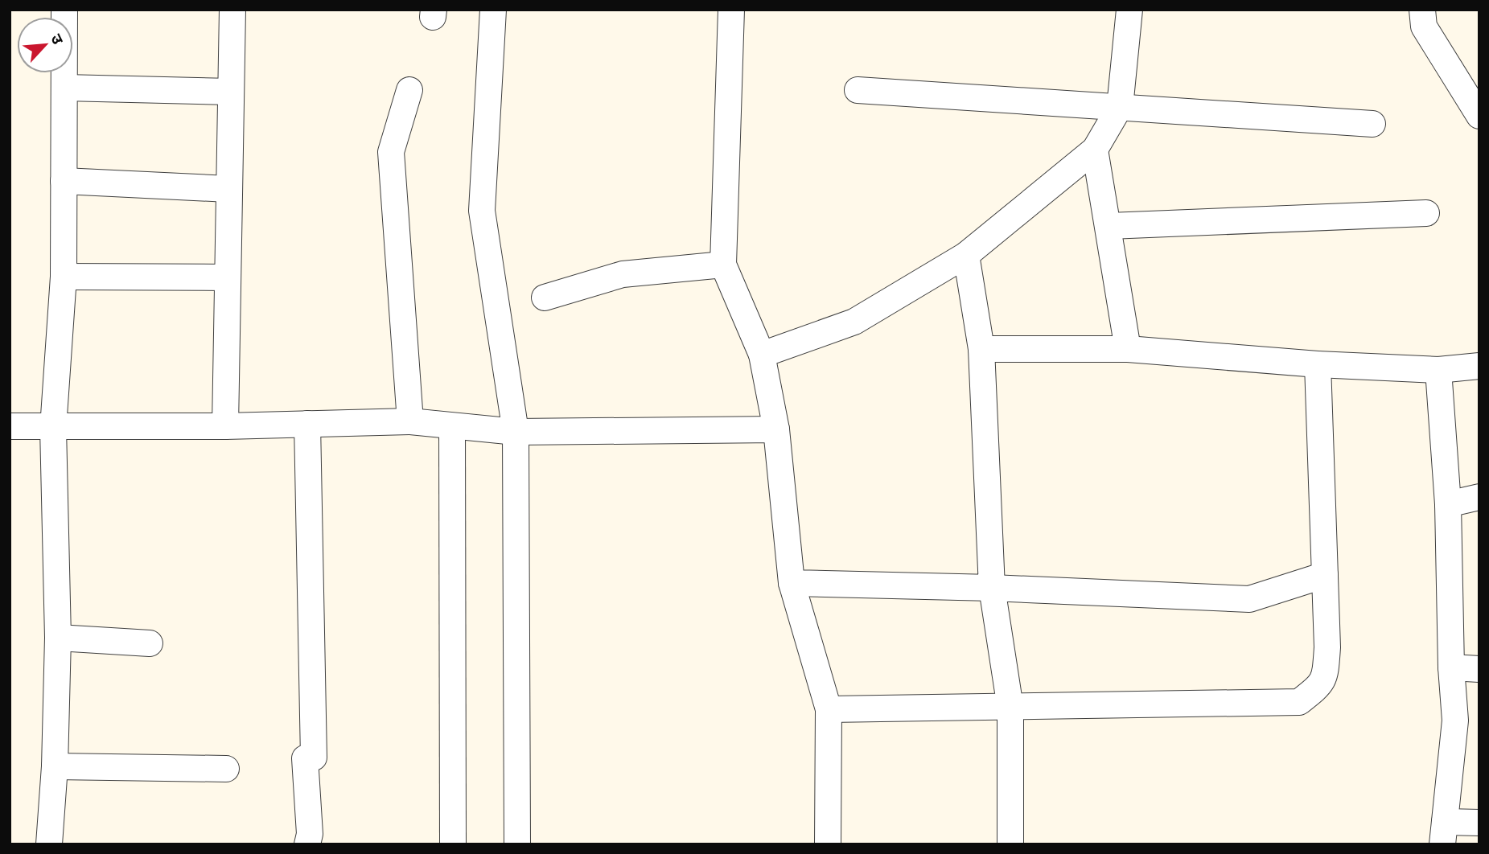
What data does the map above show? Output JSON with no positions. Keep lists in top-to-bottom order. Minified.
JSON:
{"north":"top right"}
